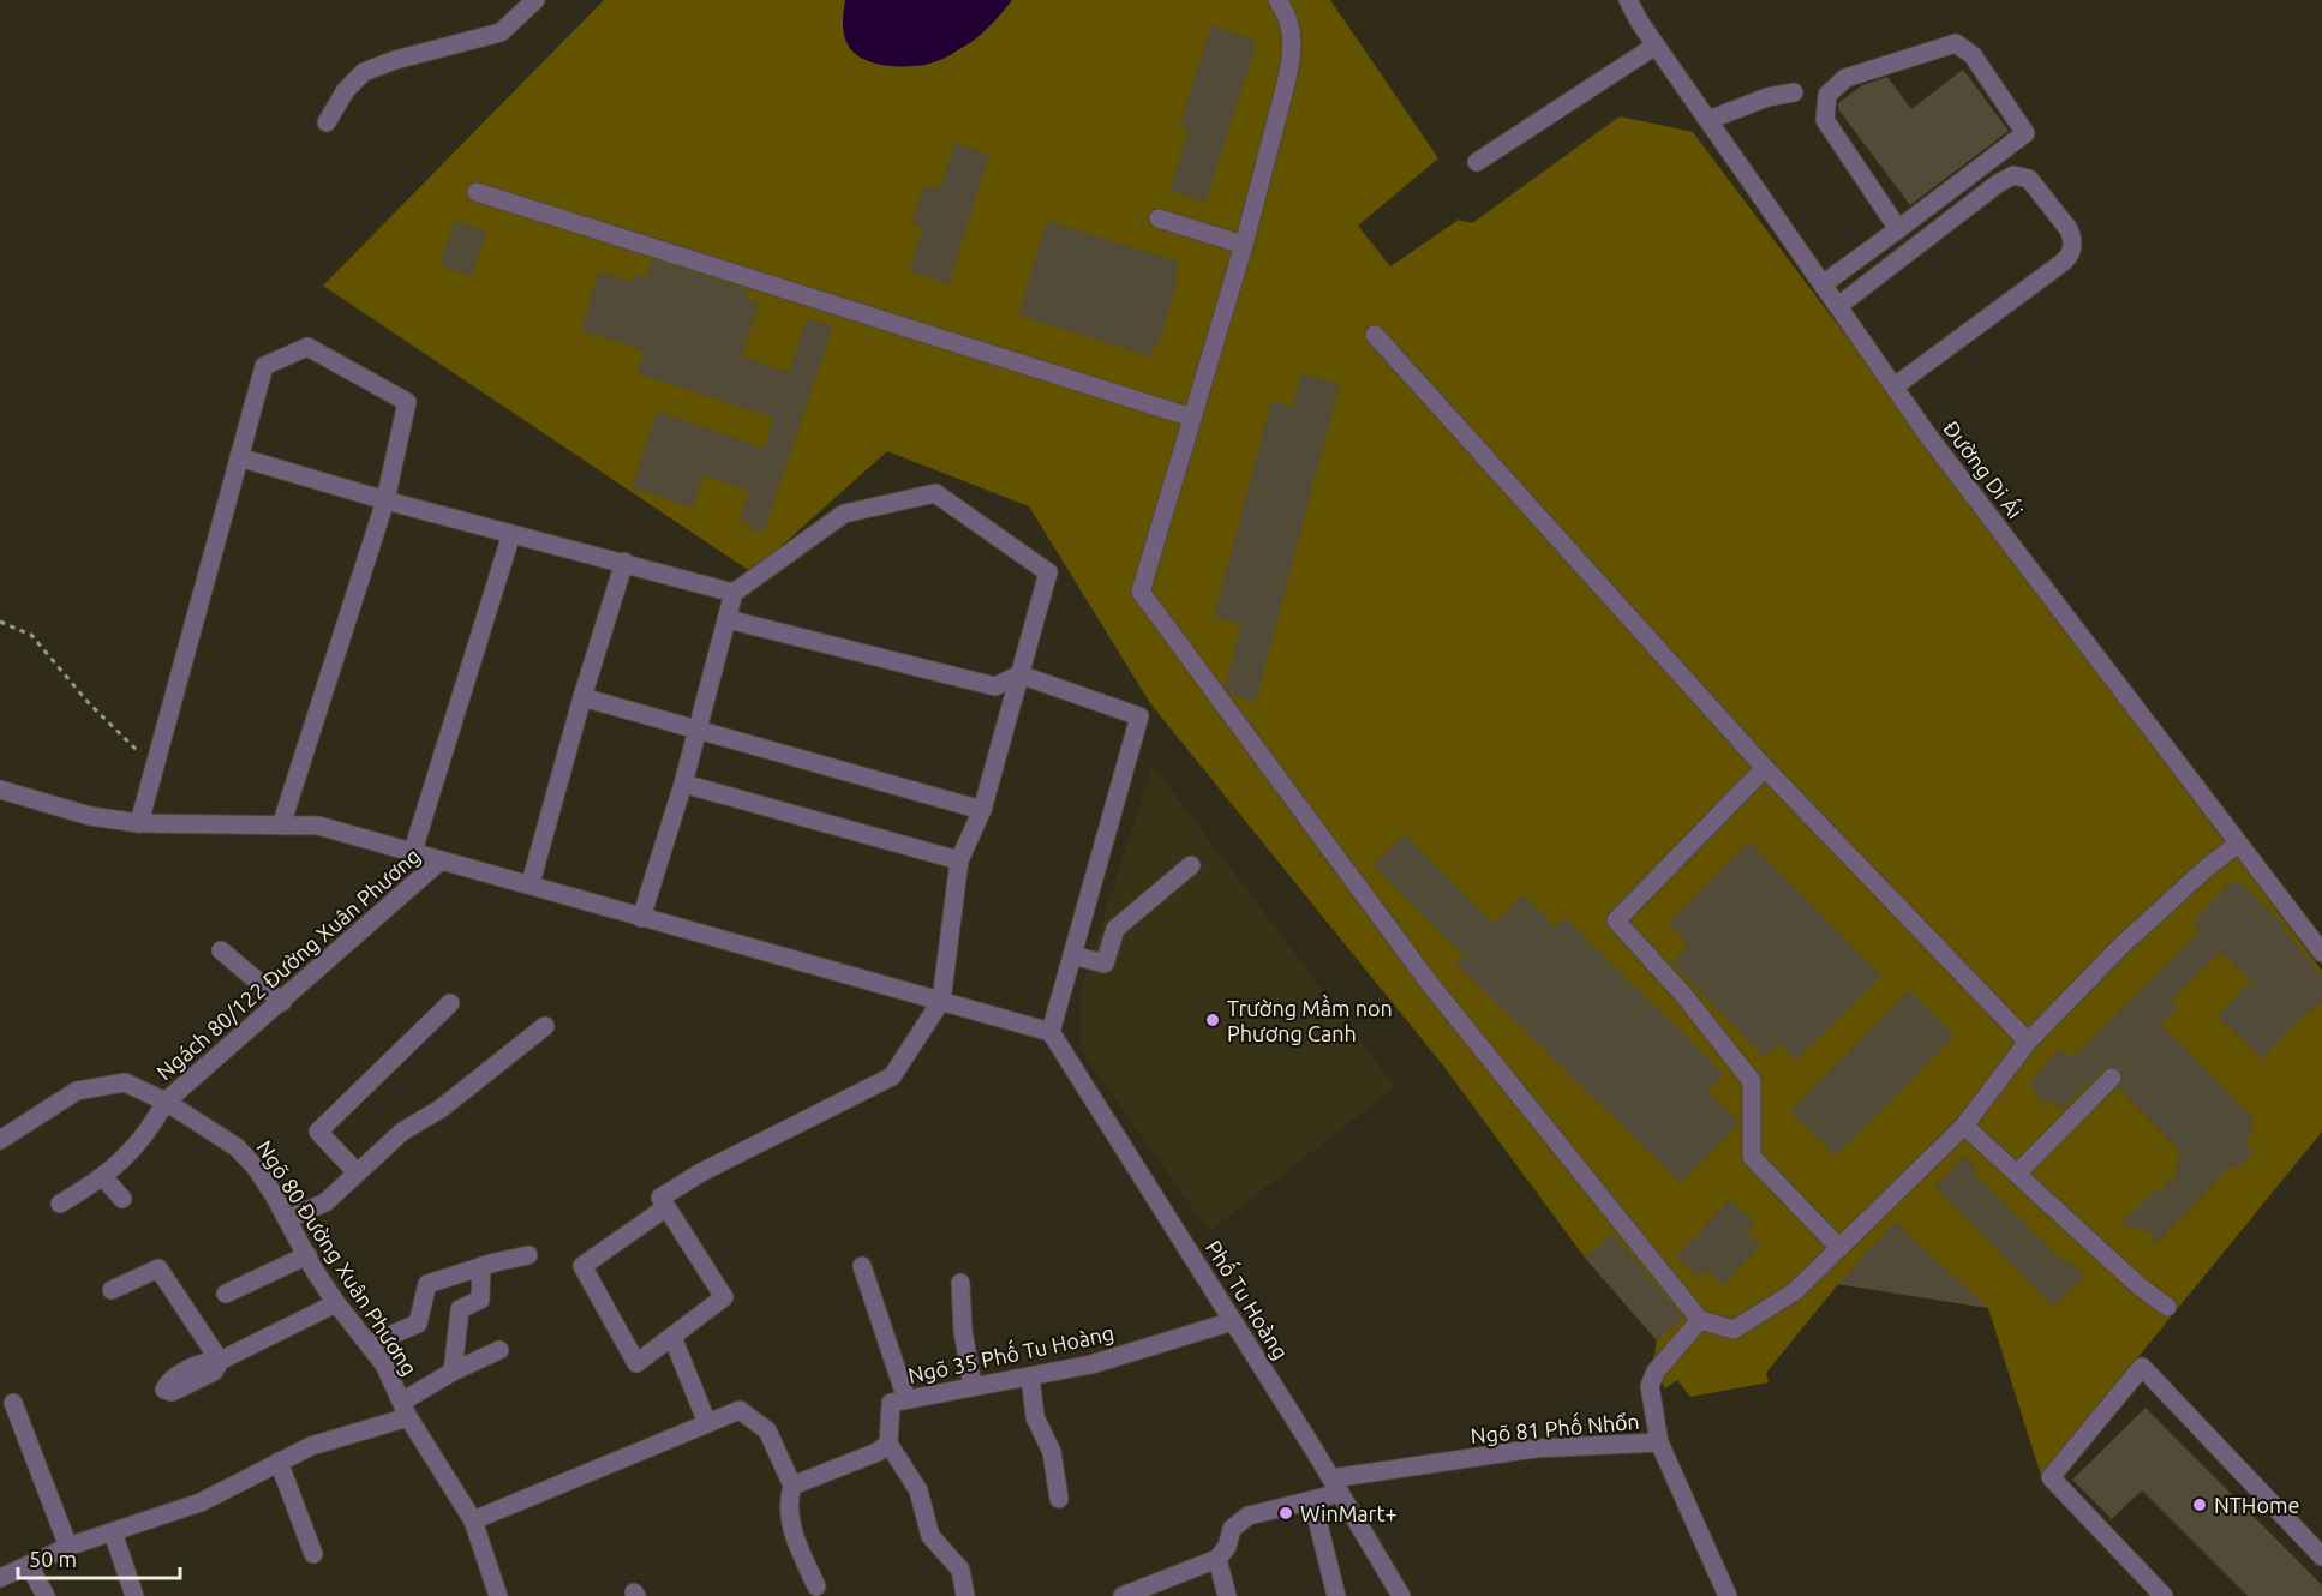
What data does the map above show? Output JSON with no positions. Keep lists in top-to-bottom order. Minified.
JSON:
{"streets":{"street":["Đường Di Ái","Ngách 80/122 Đường Xuân Phương","Ngõ 80 Đường Xuân Phương","Phố Tu Hoàng","Ngõ 35 Phố Tu Hoàng","Ngõ 81 Phố Nhổn"]},"crossings":[["Ngách 80/122 Đường Xuân Phương","Ngõ 80 Đường Xuân Phương"],["Phố Tu Hoàng","Ngõ 35 Phố Tu Hoàng"],["Phố Tu Hoàng","Ngõ 81 Phố Nhổn"]],"places":["Trường Mầm non Phương Canh","NTHome","WinMart+"],"scale_bar":"50 m"}
